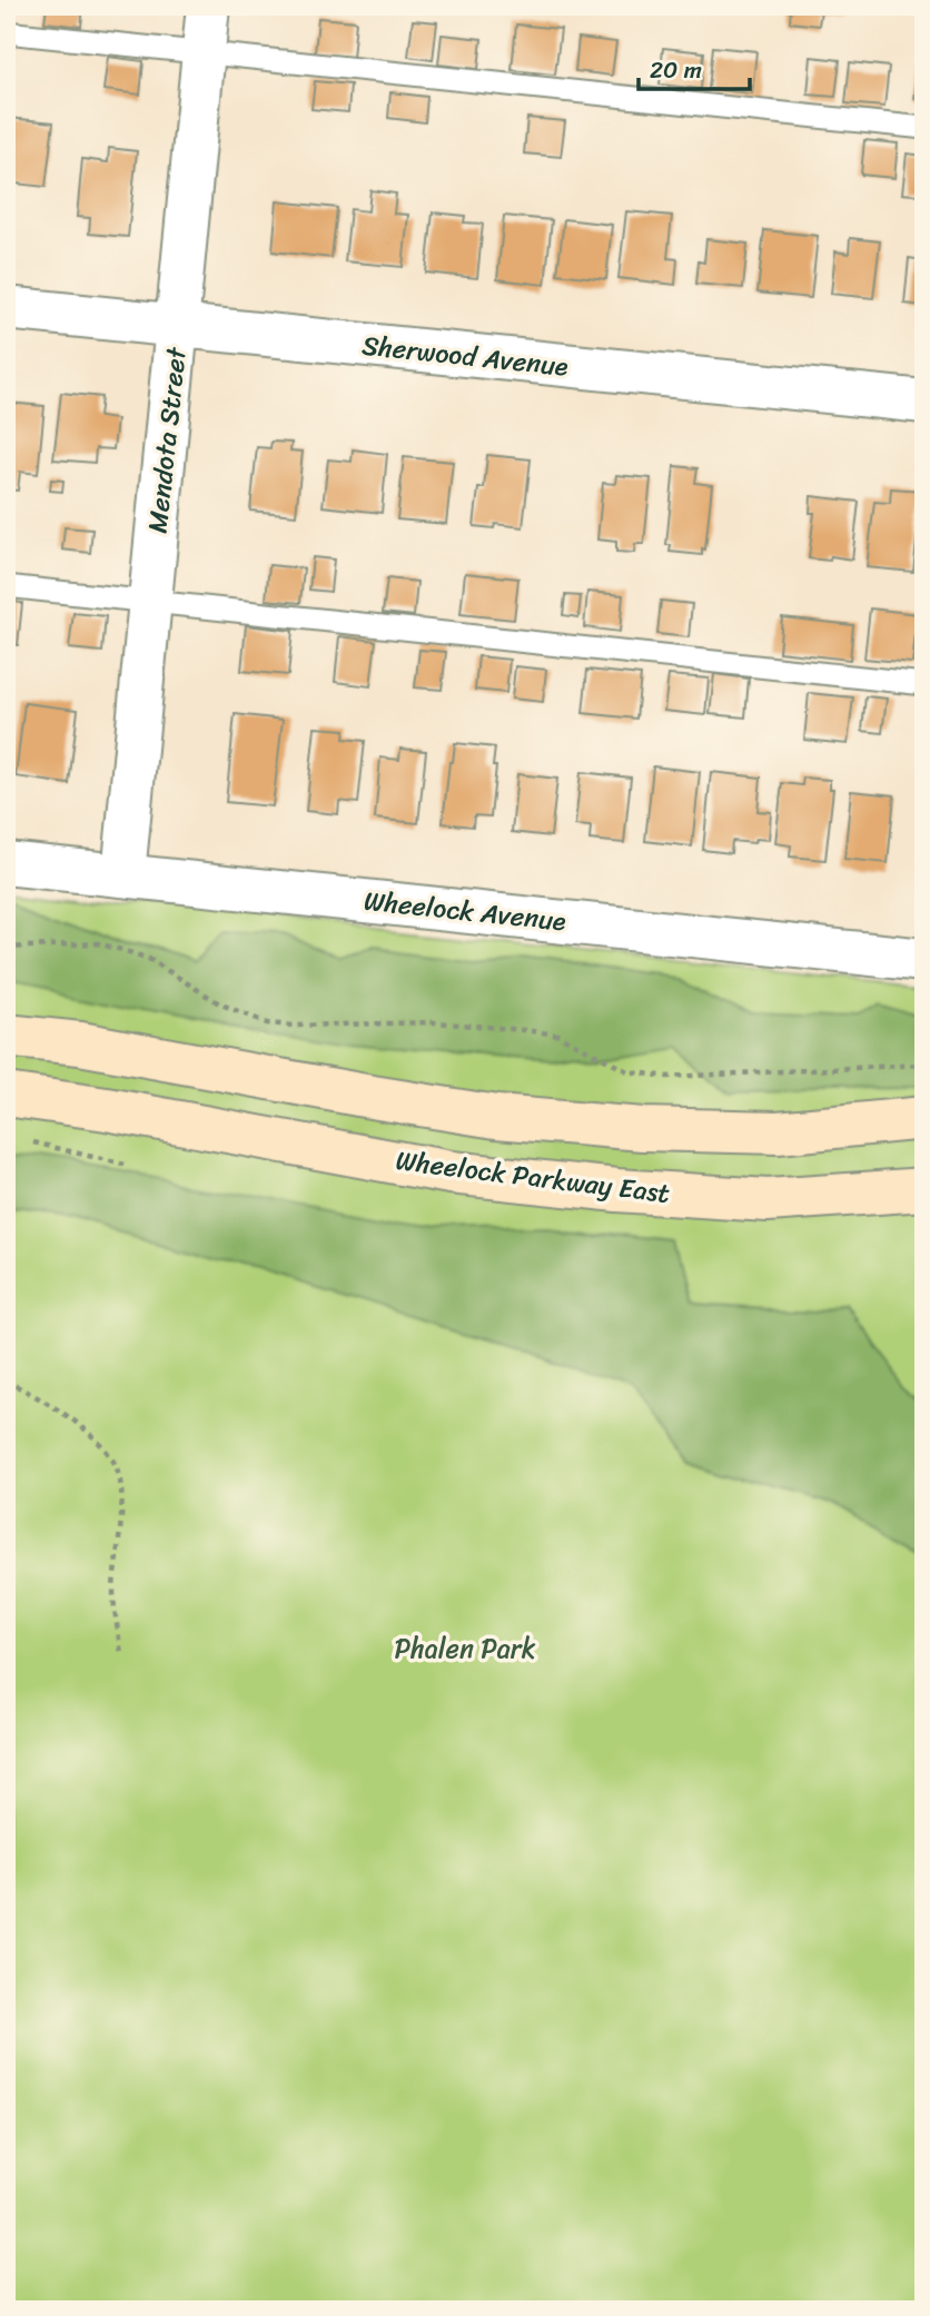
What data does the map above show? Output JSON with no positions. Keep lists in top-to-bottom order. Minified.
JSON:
{"streets":{"street":["Sherwood Avenue","Mendota Street","Wheelock Avenue","Wheelock Parkway East"]},"crossings":[["Sherwood Avenue","Mendota Street"],["Mendota Street","Wheelock Avenue"]],"parks":["Phalen Park"],"scale_bar":"20 m"}
